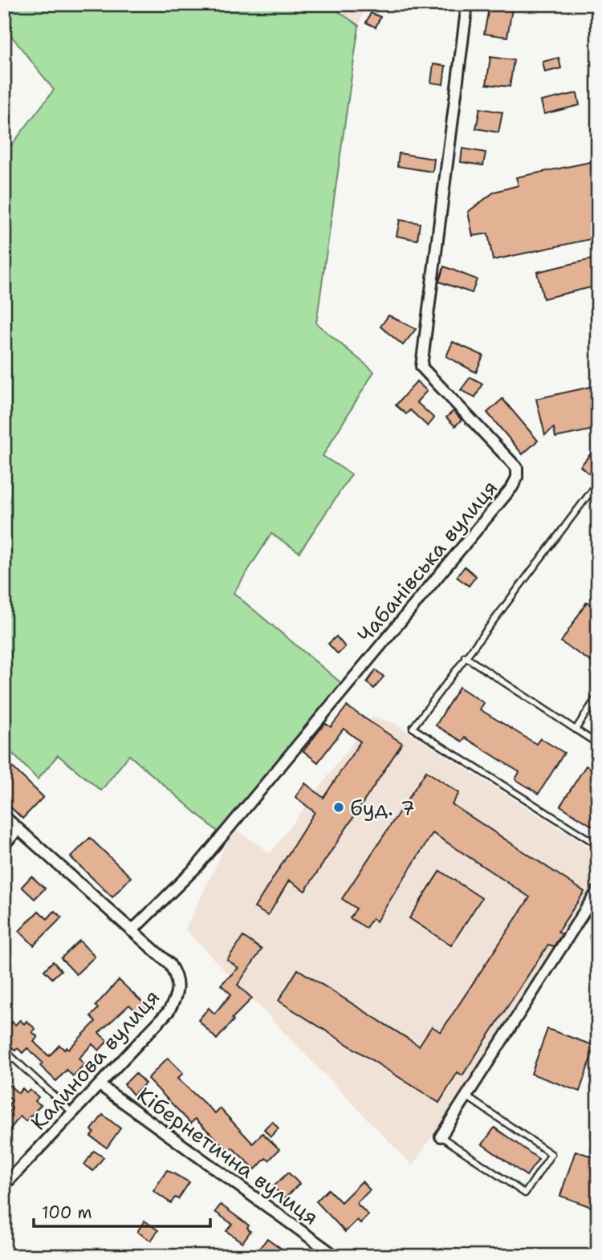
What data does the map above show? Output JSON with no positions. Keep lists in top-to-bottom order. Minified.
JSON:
{"streets":{"street":["Чабанівська вулиця","Калинова вулиця","Кібернетична вулиця"]},"crossings":[["Чабанівська вулиця","Калинова вулиця"],["Калинова вулиця","Кібернетична вулиця"]],"places":["буд. 7"],"scale_bar":"100 m"}
